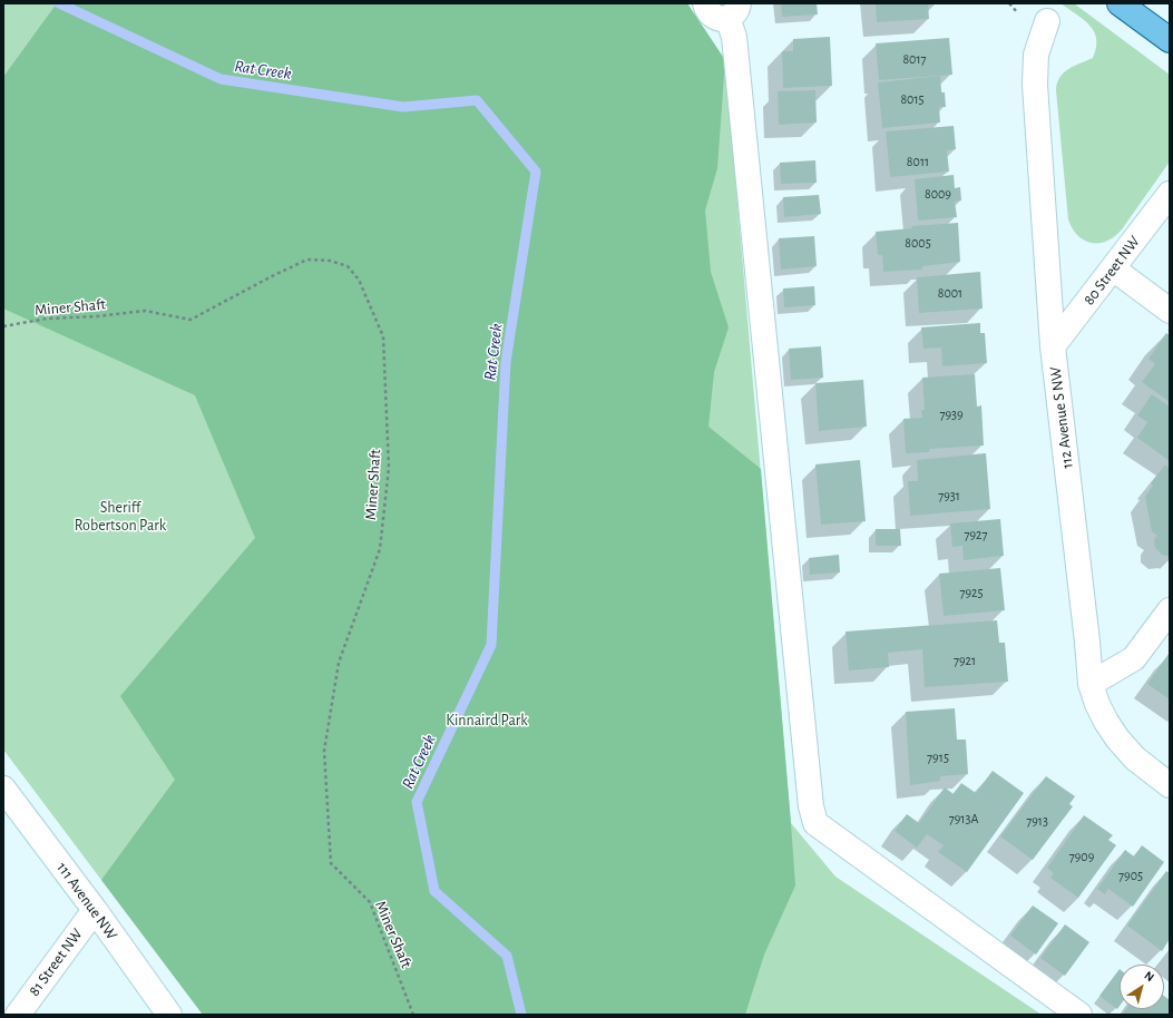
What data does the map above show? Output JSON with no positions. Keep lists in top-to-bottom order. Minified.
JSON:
{"streets":{"street":["80 Street NW","112 Avenue S NW","111 Avenue NW","81 Street NW"],"path":["Miner Shaft"]},"crossings":[["80 Street NW","112 Avenue S NW"],["111 Avenue NW","81 Street NW"]],"water":["Rat Creek"],"parks":["Sheriff Robertson Park","Kinnaird Park"],"house_numbers":["8017","8015","8011","8009","8005","8001","7939","7931","7927","7925","7921","7915","7913A","7913","7909","7905"],"north":"top right"}
